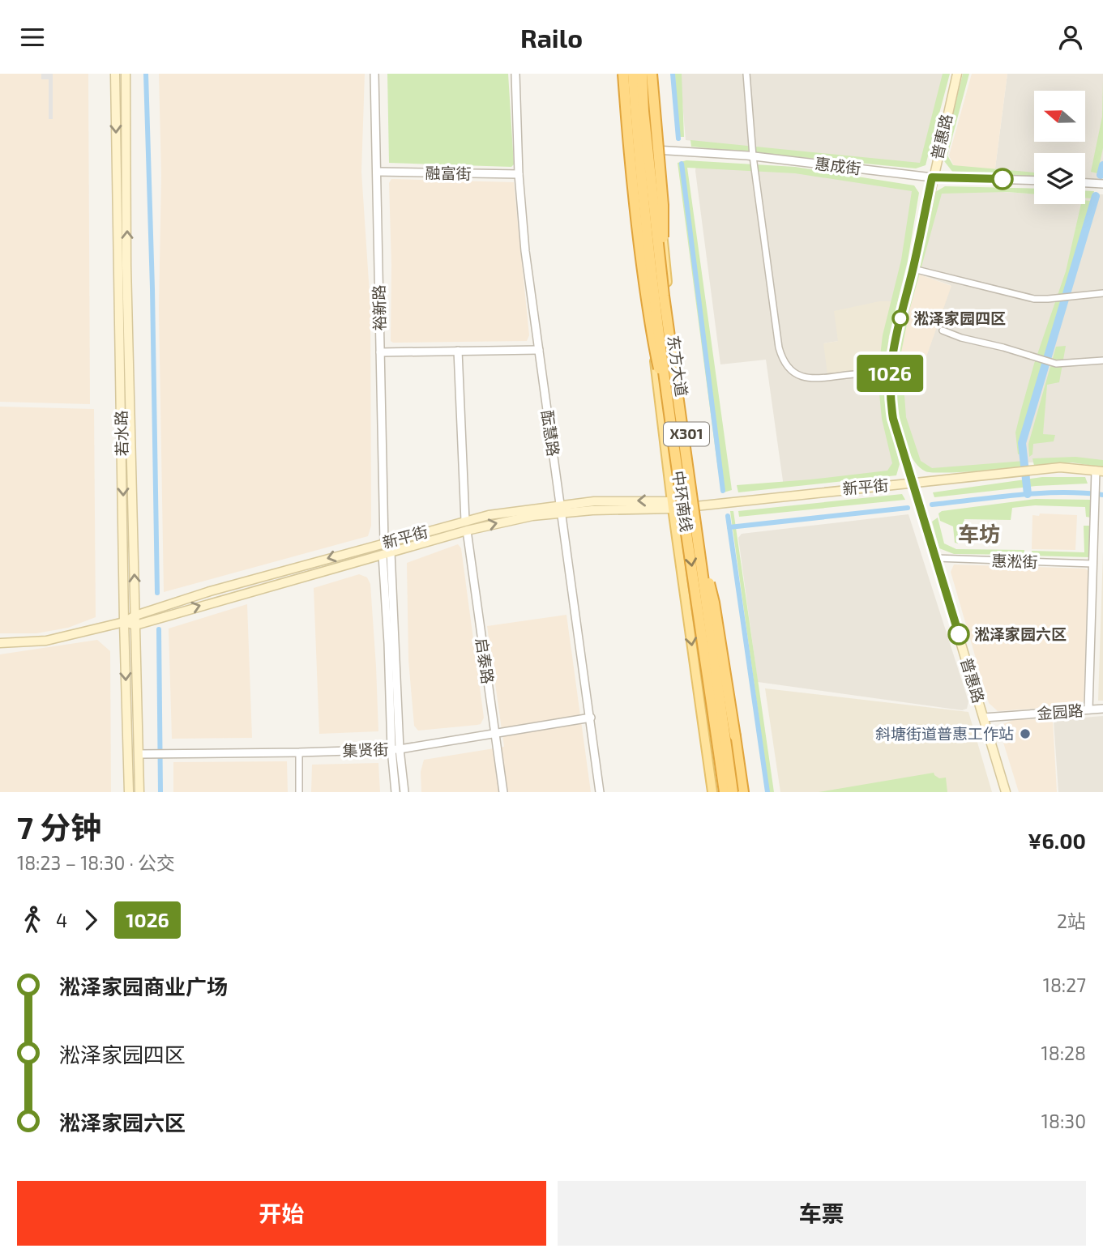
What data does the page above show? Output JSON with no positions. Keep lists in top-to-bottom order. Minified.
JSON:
{"streets":{"highway":["中环南线"],"main road":["普惠路","裕新路","东方大道","若水路","X301","新平街"],"street":["惠成街","融富街","酝慧路","惠淞街","启泰路","金园路","集贤街"]},"crossings":[["普惠路","惠成街"],["普惠路","新平街"],["普惠路","惠淞街"],["普惠路","金园路"],["惠成街","东方大道"],["融富街","裕新路"],["融富街","酝慧路"],["裕新路","新平街"],["裕新路","集贤街"],["东方大道","新平街"],["若水路","新平街"],["若水路","集贤街"],["酝慧路","新平街"],["酝慧路","集贤街"],["新平街","启泰路"],["启泰路","集贤街"]],"districts":["车坊"],"places":["淞泽家园四区","淞泽家园六区","斜塘街道普惠工作站"],"lines":["bus line 1026"],"north":"left","page":{"header":"Railo","on_map":"1026","heading":["7 分钟","18:23 – 18:30 · 公交","¥6.00"],"legs":["4","1026","2站"],"list":[{"name":"淞泽家园商业广场","value":"18:27"},{"name":"淞泽家园四区","value":"18:28"},{"name":"淞泽家园六区","value":"18:30"}],"buttons":["开始","车票"]}}
